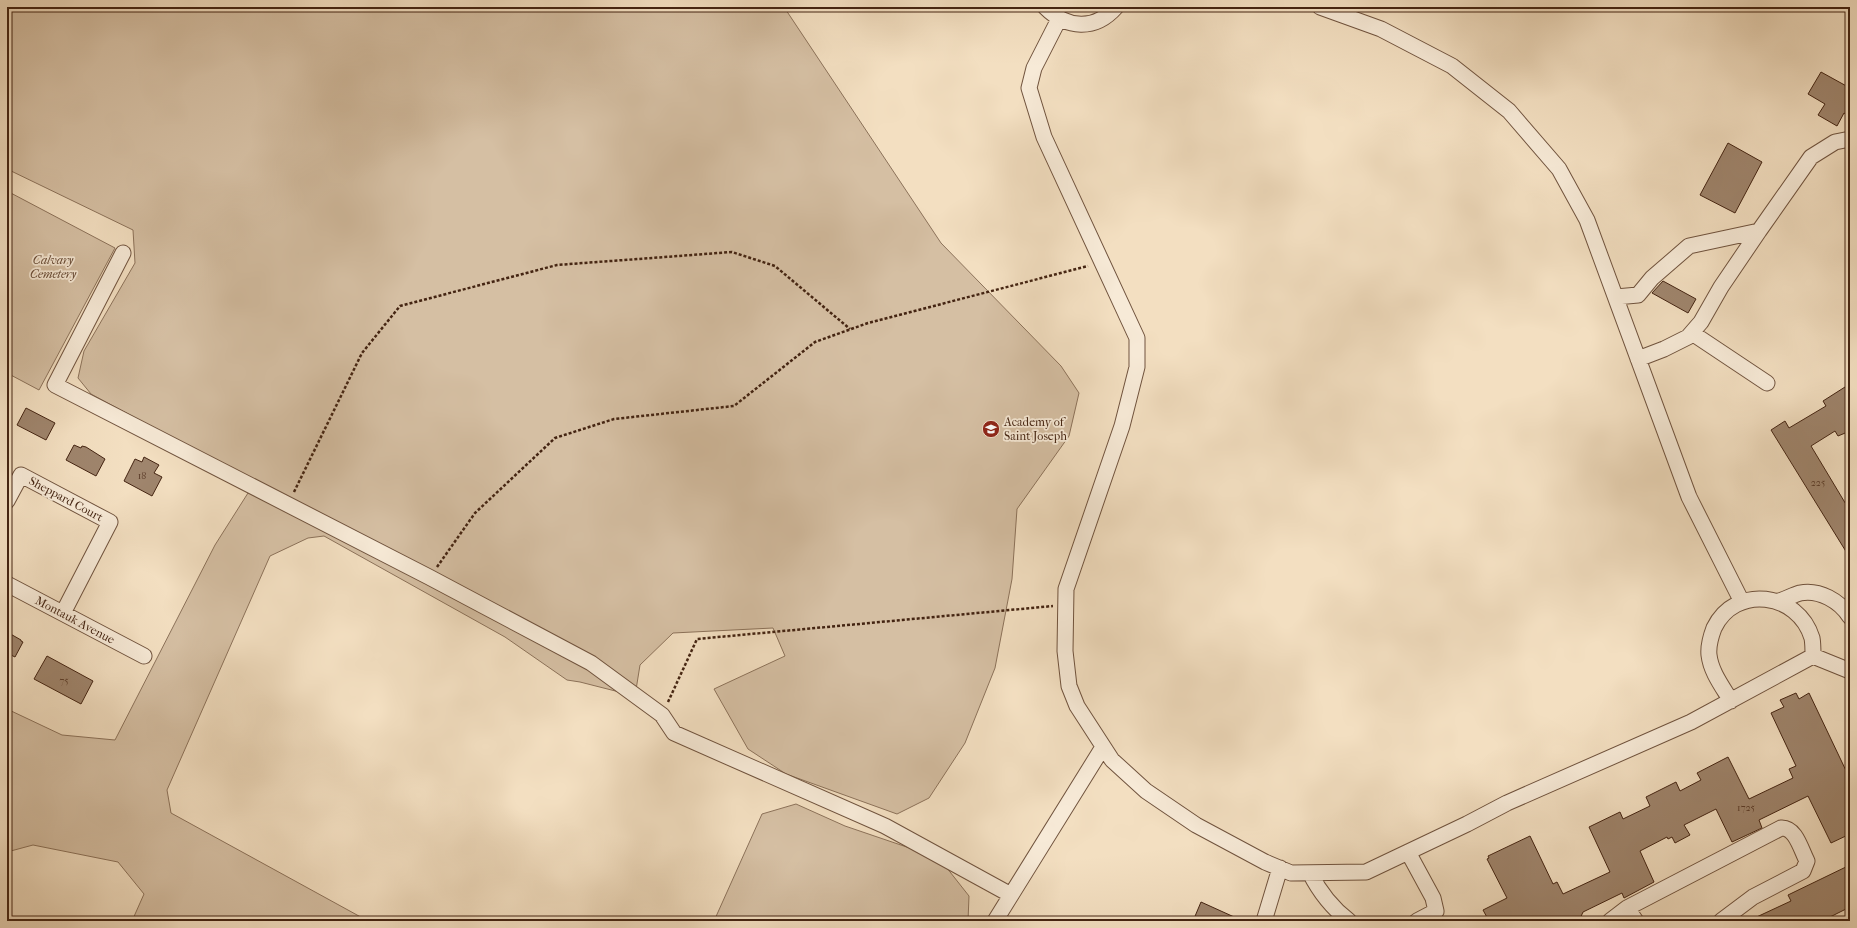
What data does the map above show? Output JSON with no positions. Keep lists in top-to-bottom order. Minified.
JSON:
{"streets":{"street":["Sheppard Court","Montauk Avenue"]},"crossings":[["Sheppard Court","Montauk Avenue"]],"parks":["Calvary Cemetery"],"places":{"school or university":["Academy of Saint Joseph"]},"house_numbers":["18","225","75","1725"]}
